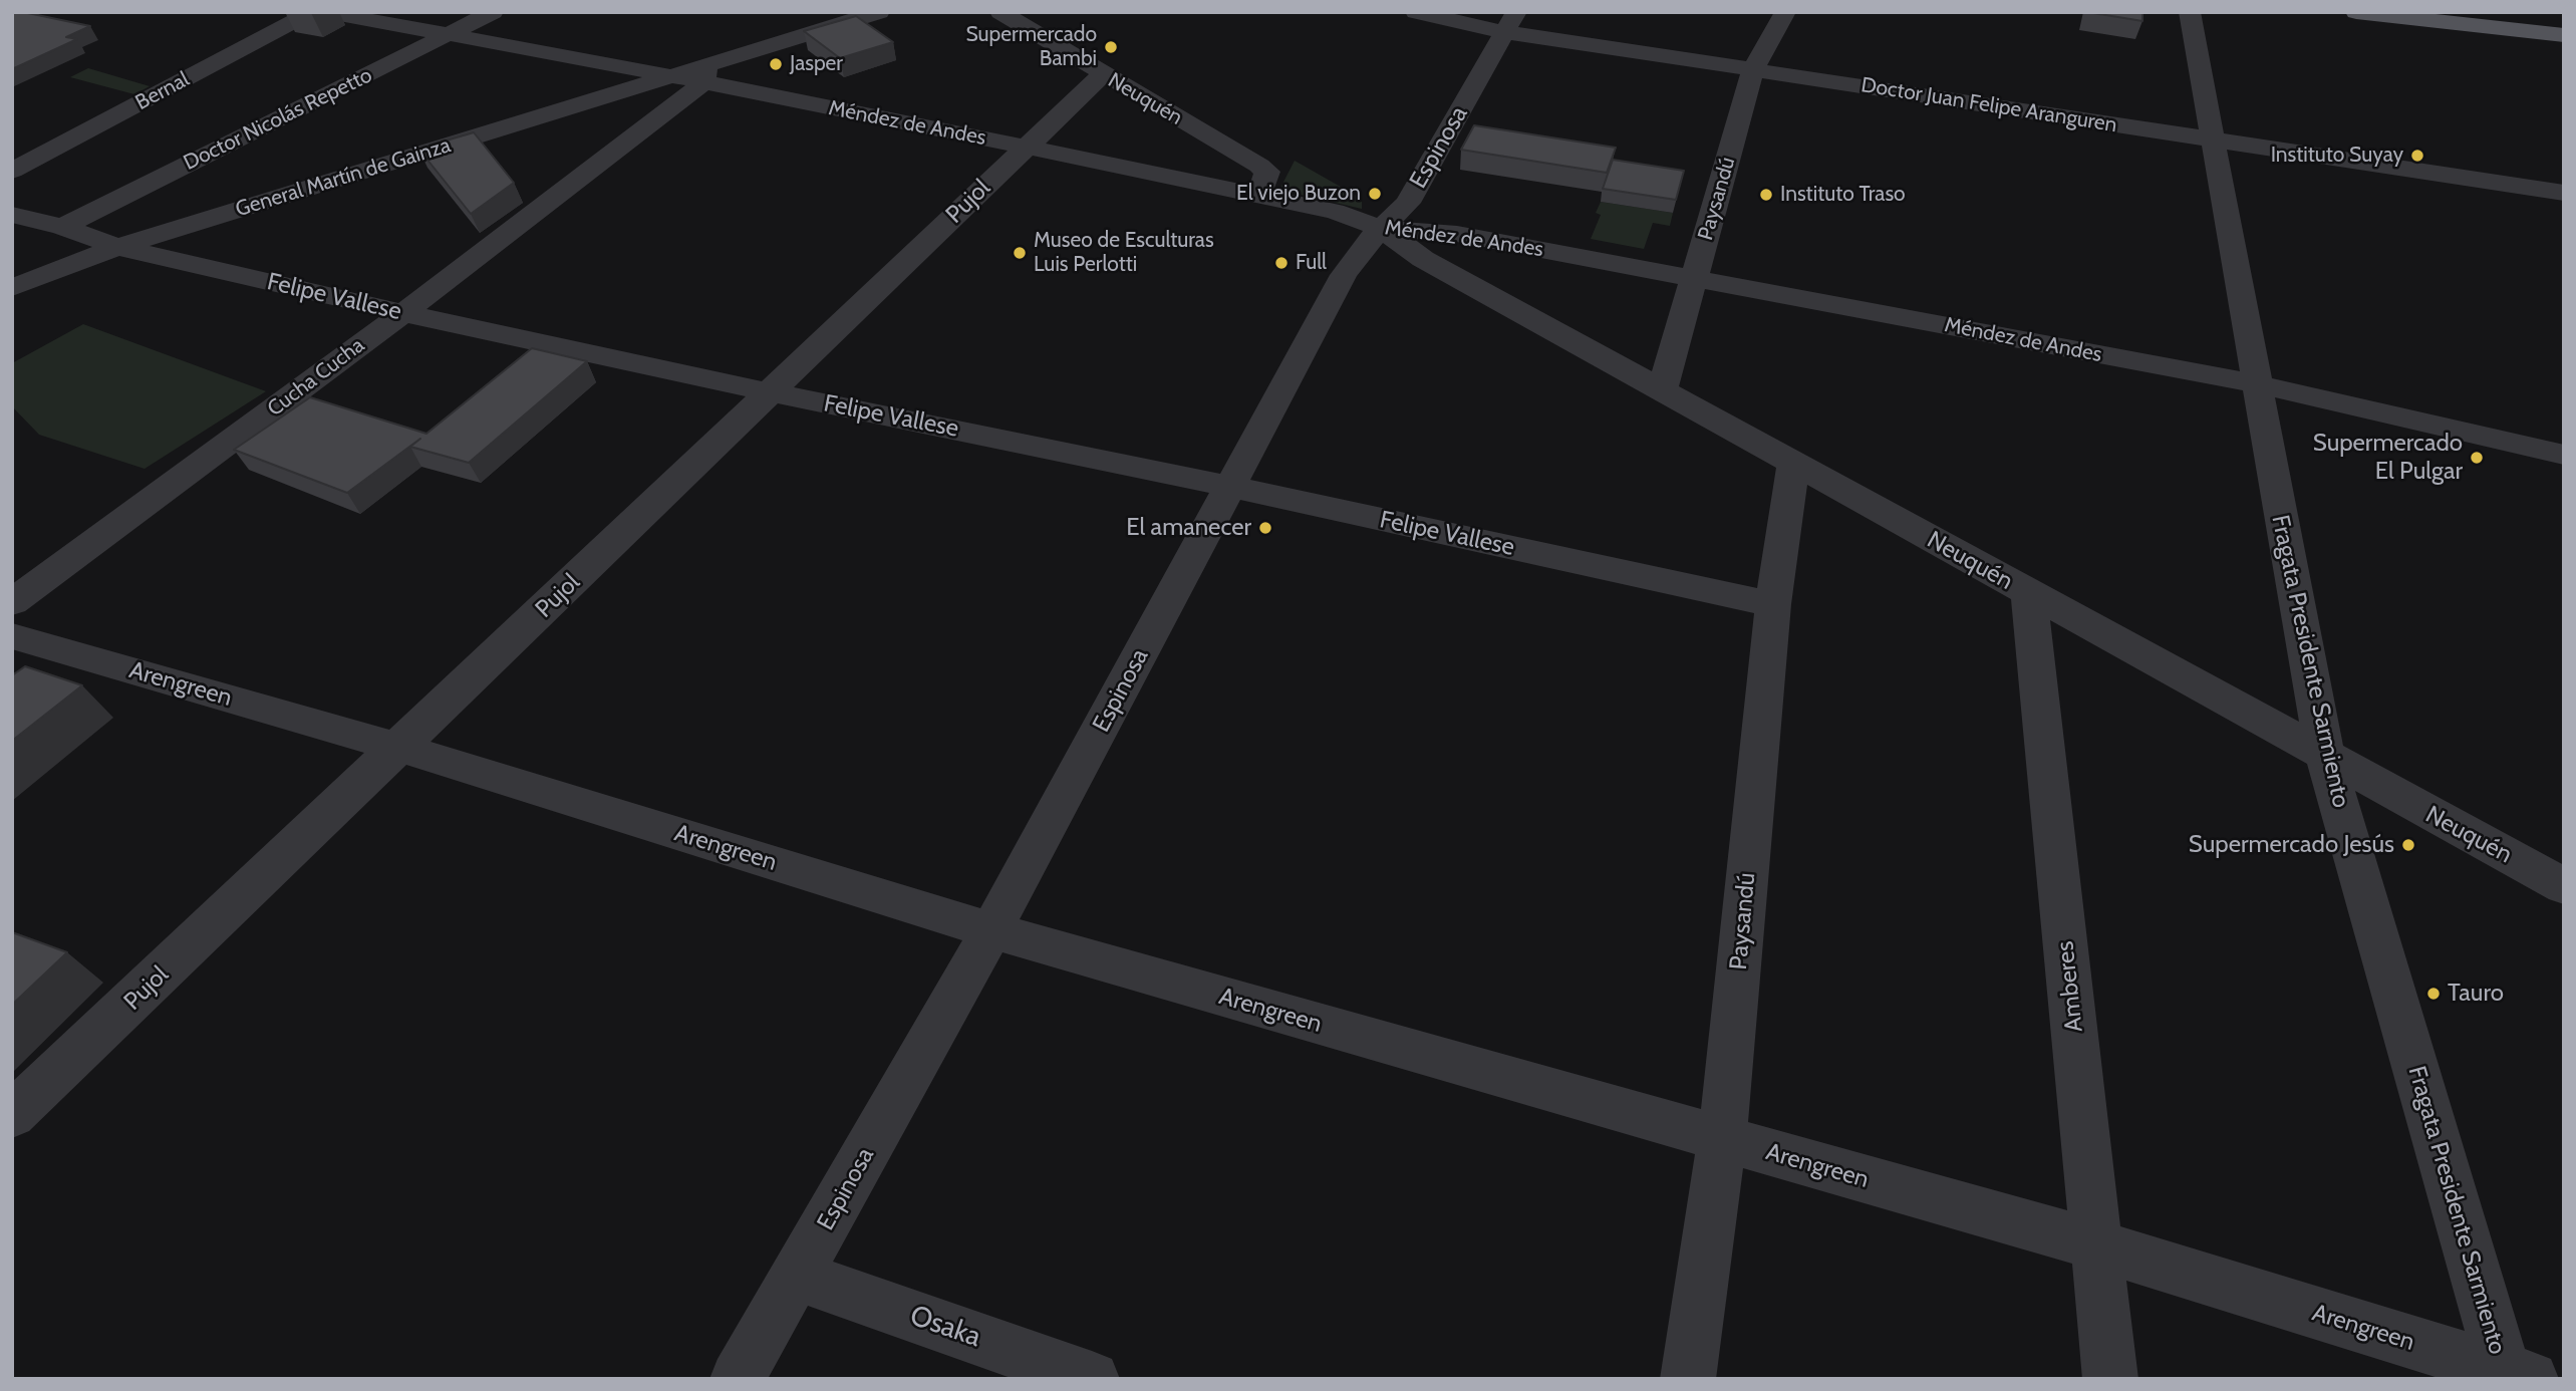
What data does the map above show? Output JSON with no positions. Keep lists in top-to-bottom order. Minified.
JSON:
{"streets":{"street":["Bernal","Neuquén","Doctor Juan Felipe Aranguren","Doctor Nicolás Repetto","Méndez de Andes","Espinosa","General Martín de Gainza","Paysandú","Pujol","Felipe Vallese","Cucha Cucha","Fragata Presidente Sarmiento","Arengreen","Amberes","Osaka"]},"crossings":[["Neuquén","Méndez de Andes"],["Neuquén","Espinosa"],["Neuquén","Paysandú"],["Neuquén","Pujol"],["Neuquén","Fragata Presidente Sarmiento"],["Neuquén","Amberes"],["Doctor Juan Felipe Aranguren","Espinosa"],["Doctor Juan Felipe Aranguren","Paysandú"],["Doctor Juan Felipe Aranguren","Fragata Presidente Sarmiento"],["Doctor Nicolás Repetto","Felipe Vallese"],["Méndez de Andes","Espinosa"],["Méndez de Andes","General Martín de Gainza"],["Méndez de Andes","Paysandú"],["Méndez de Andes","Pujol"],["Méndez de Andes","Cucha Cucha"],["Méndez de Andes","Fragata Presidente Sarmiento"],["Espinosa","Felipe Vallese"],["Espinosa","Arengreen"],["Espinosa","Osaka"],["General Martín de Gainza","Felipe Vallese"],["General Martín de Gainza","Cucha Cucha"],["Paysandú","Felipe Vallese"],["Paysandú","Arengreen"],["Pujol","Felipe Vallese"],["Pujol","Arengreen"],["Felipe Vallese","Cucha Cucha"],["Fragata Presidente Sarmiento","Arengreen"],["Arengreen","Amberes"]],"places":["Supermercado Bambi","Jasper","Instituto Suyay","El viejo Buzon","Instituto Traso","Museo de Esculturas Luis Perlotti","Full","Supermercado El Pulgar","El amanecer","Supermercado Jesús","Tauro"]}
